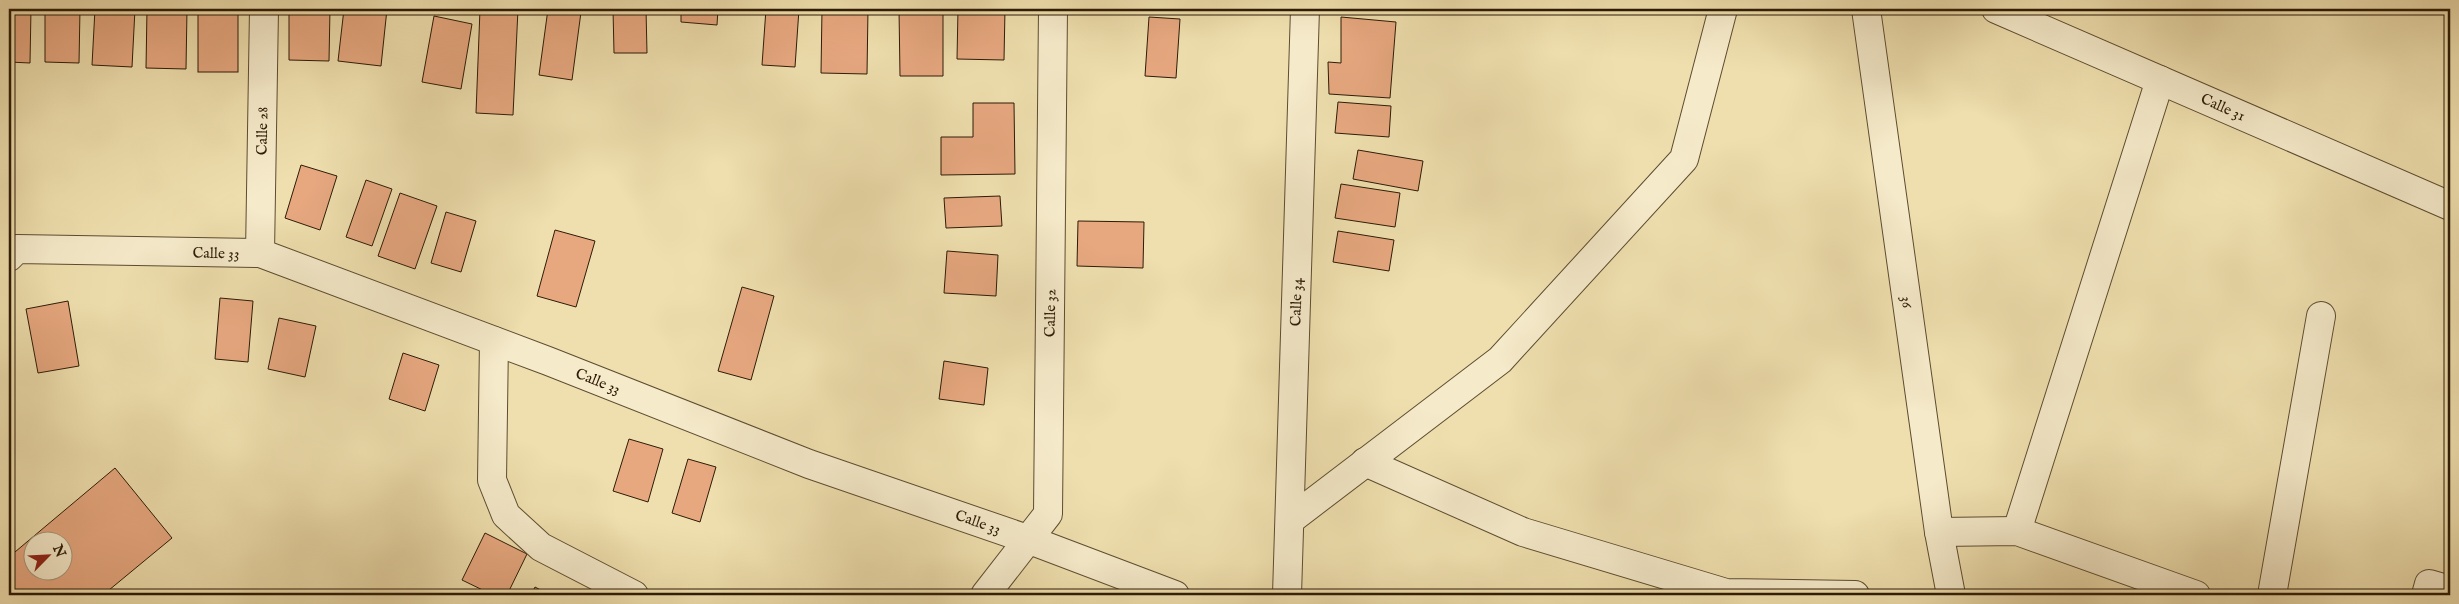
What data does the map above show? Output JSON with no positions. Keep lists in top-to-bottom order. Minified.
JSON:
{"streets":{"street":["Calle 31","Calle 28","Calle 33","Calle 34","36","Calle 32"]},"crossings":[["Calle 28","Calle 33"],["Calle 33","Calle 32"]],"north":"top right"}
